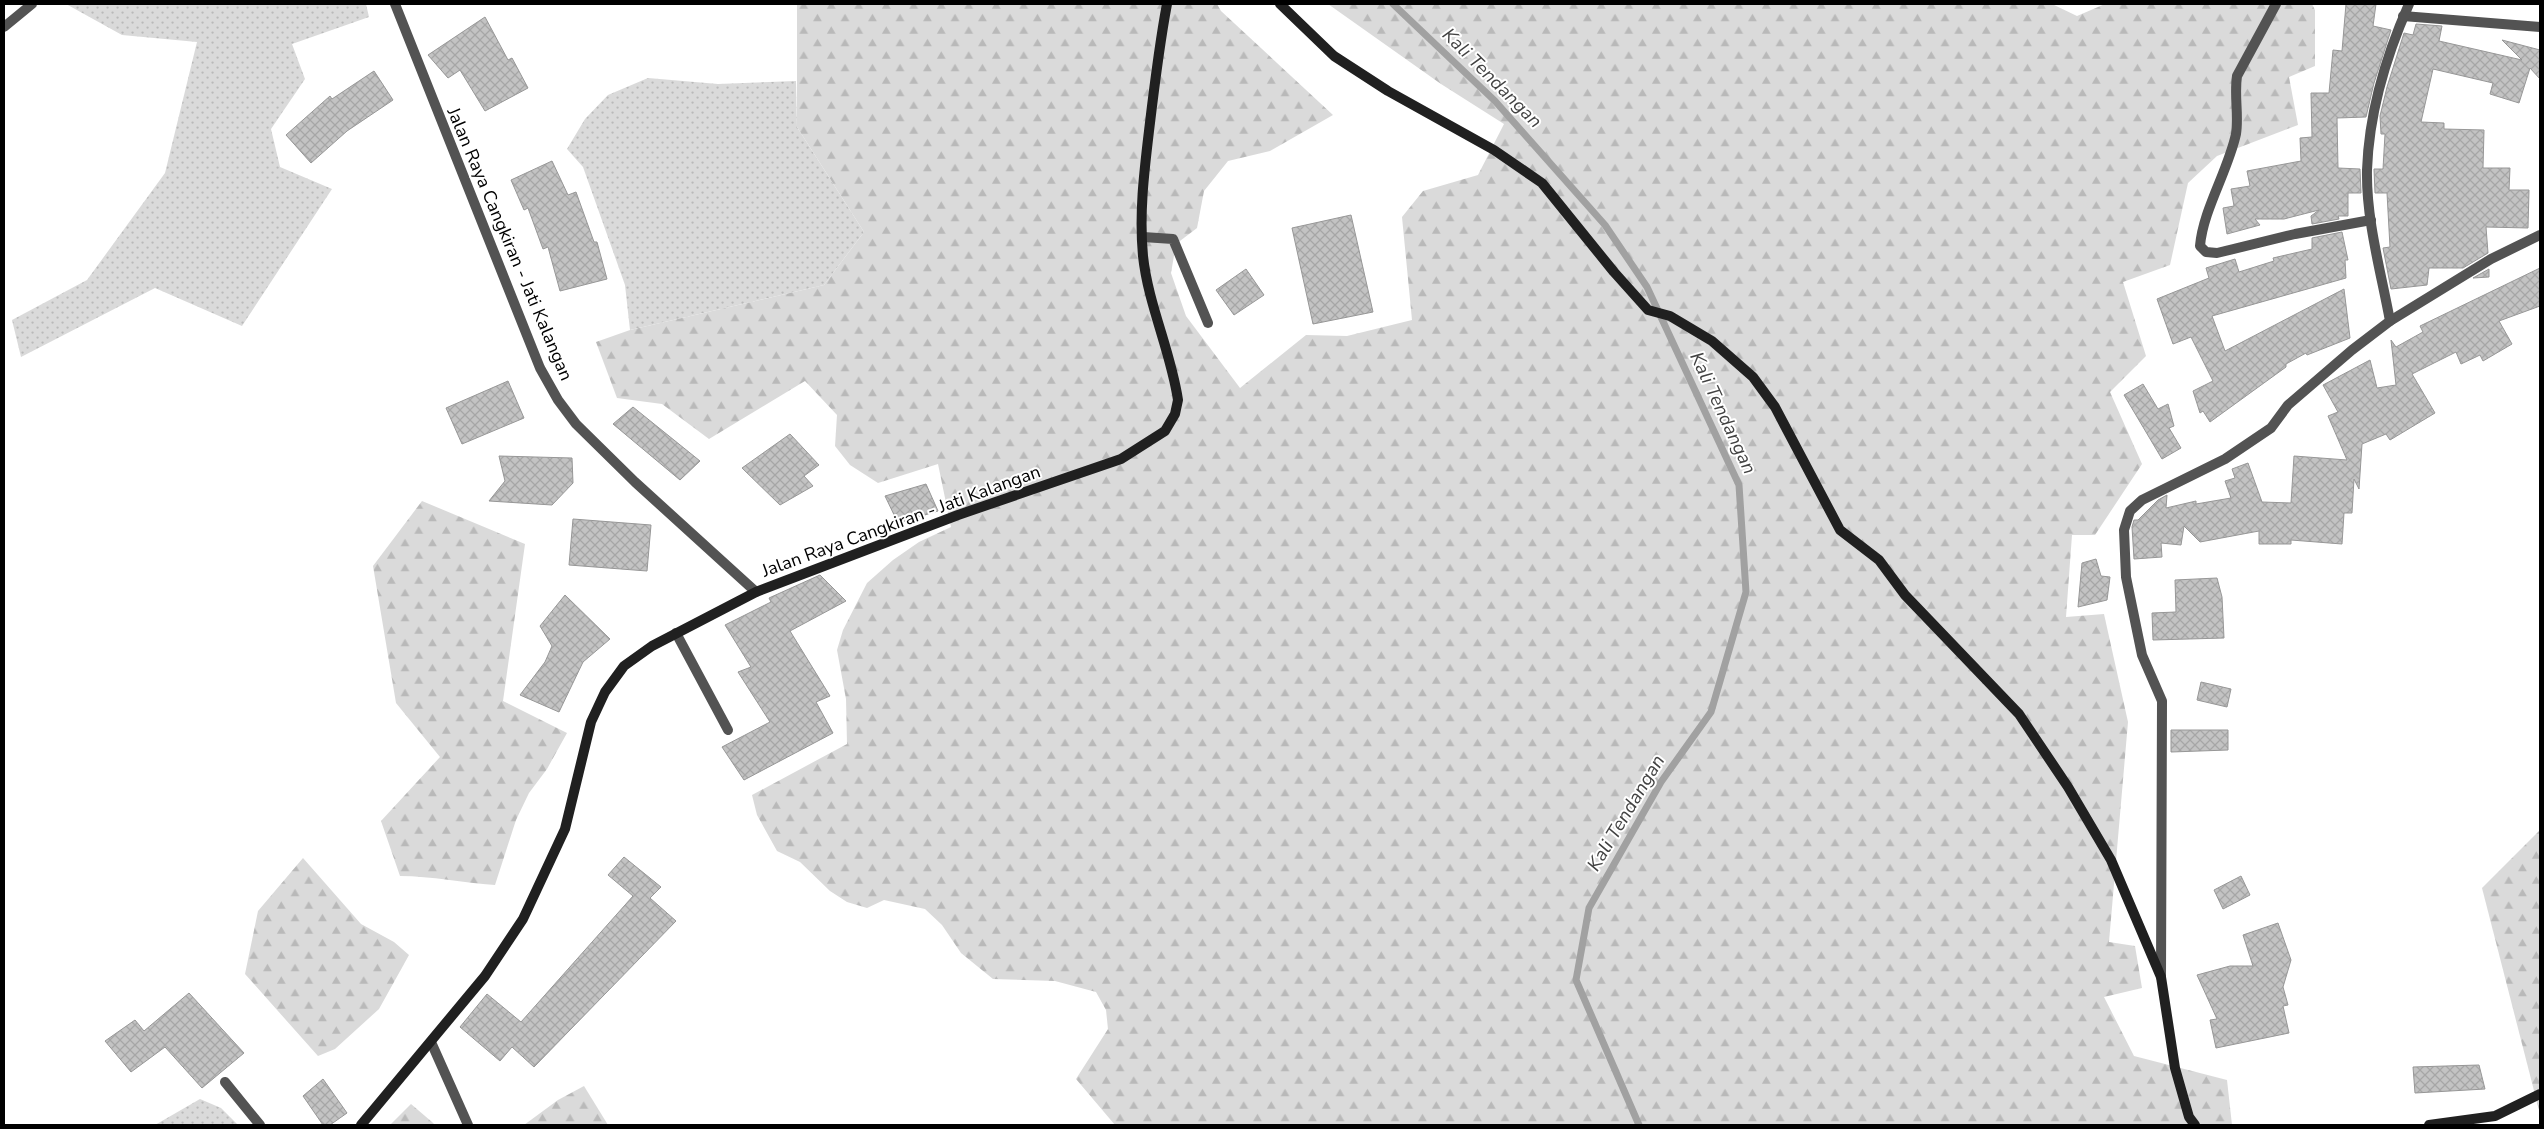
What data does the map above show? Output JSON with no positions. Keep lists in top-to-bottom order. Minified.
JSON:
{"streets":{"street":["Jalan Raya Cangkiran - Jati Kalangan"]},"water":["Kali Tendangan"]}
